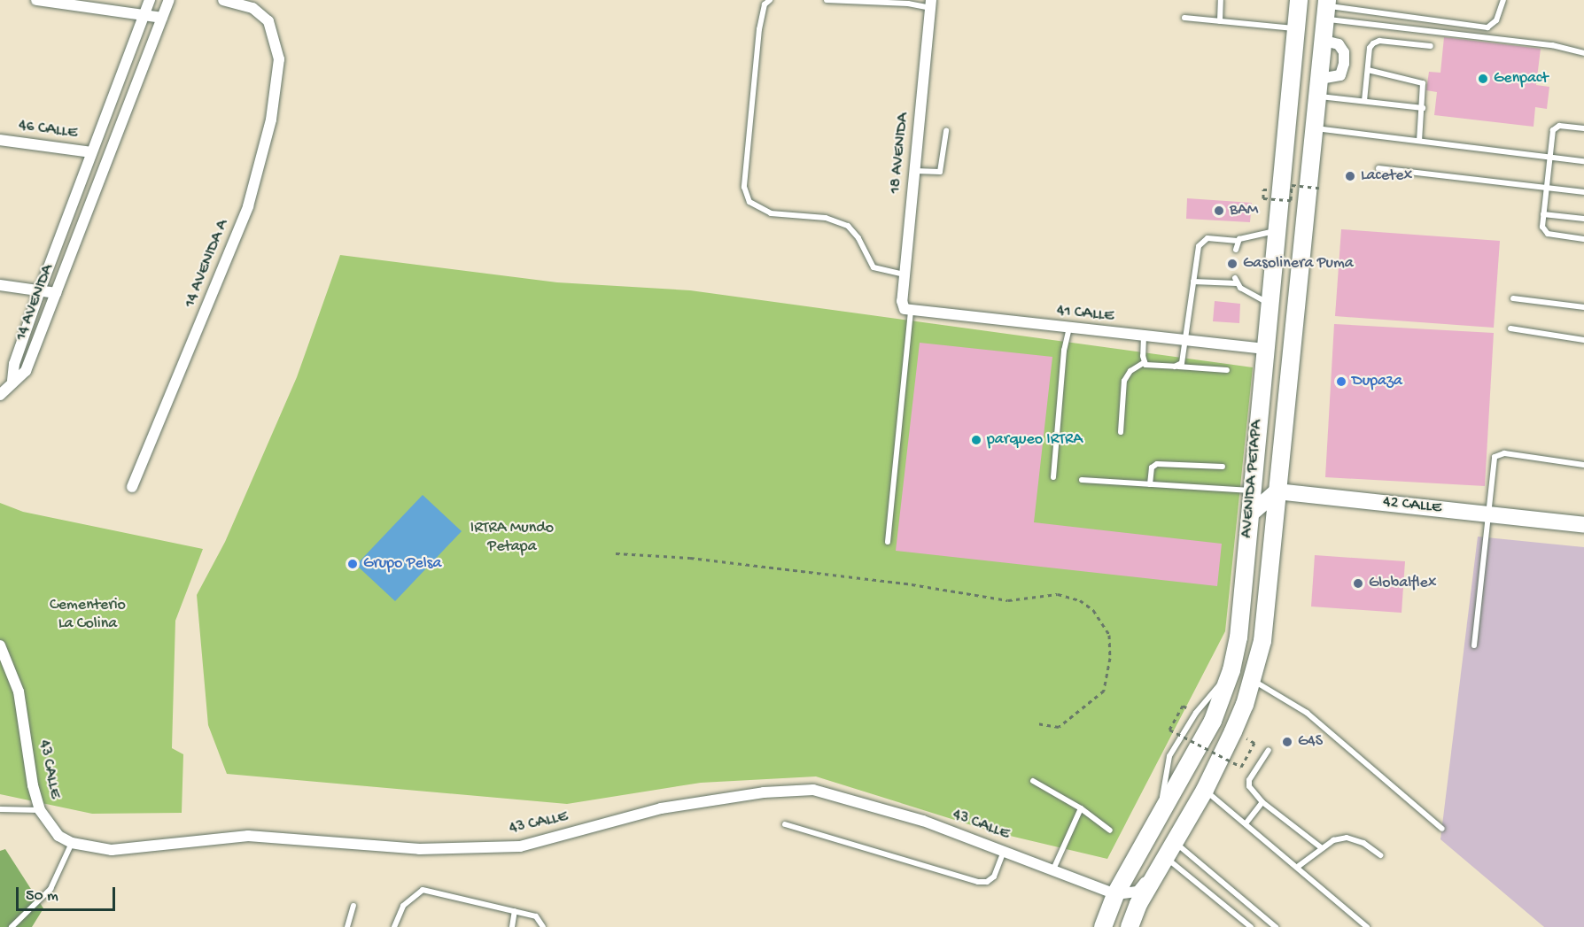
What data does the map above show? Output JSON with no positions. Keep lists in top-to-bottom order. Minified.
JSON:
{"streets":{"main road":["AVENIDA PETAPA"],"street":["46 CALLE","18 AVENIDA","14 AVENIDA A","14 AVENIDA","41 CALLE","42 CALLE","43 CALLE"]},"crossings":[["46 CALLE","14 AVENIDA"],["18 AVENIDA","41 CALLE"],["41 CALLE","AVENIDA PETAPA"],["AVENIDA PETAPA","42 CALLE"],["AVENIDA PETAPA","43 CALLE"]],"parks":["IRTRA Mundo Petapa","Cementerio La Colina"],"places":["Genpact","Lacetex","BAM","Gasolinera Puma","Dupaza","parqueo IRTRA","Grupo Pelsa","Globalflex","G4S"],"scale_bar":"50 m"}
